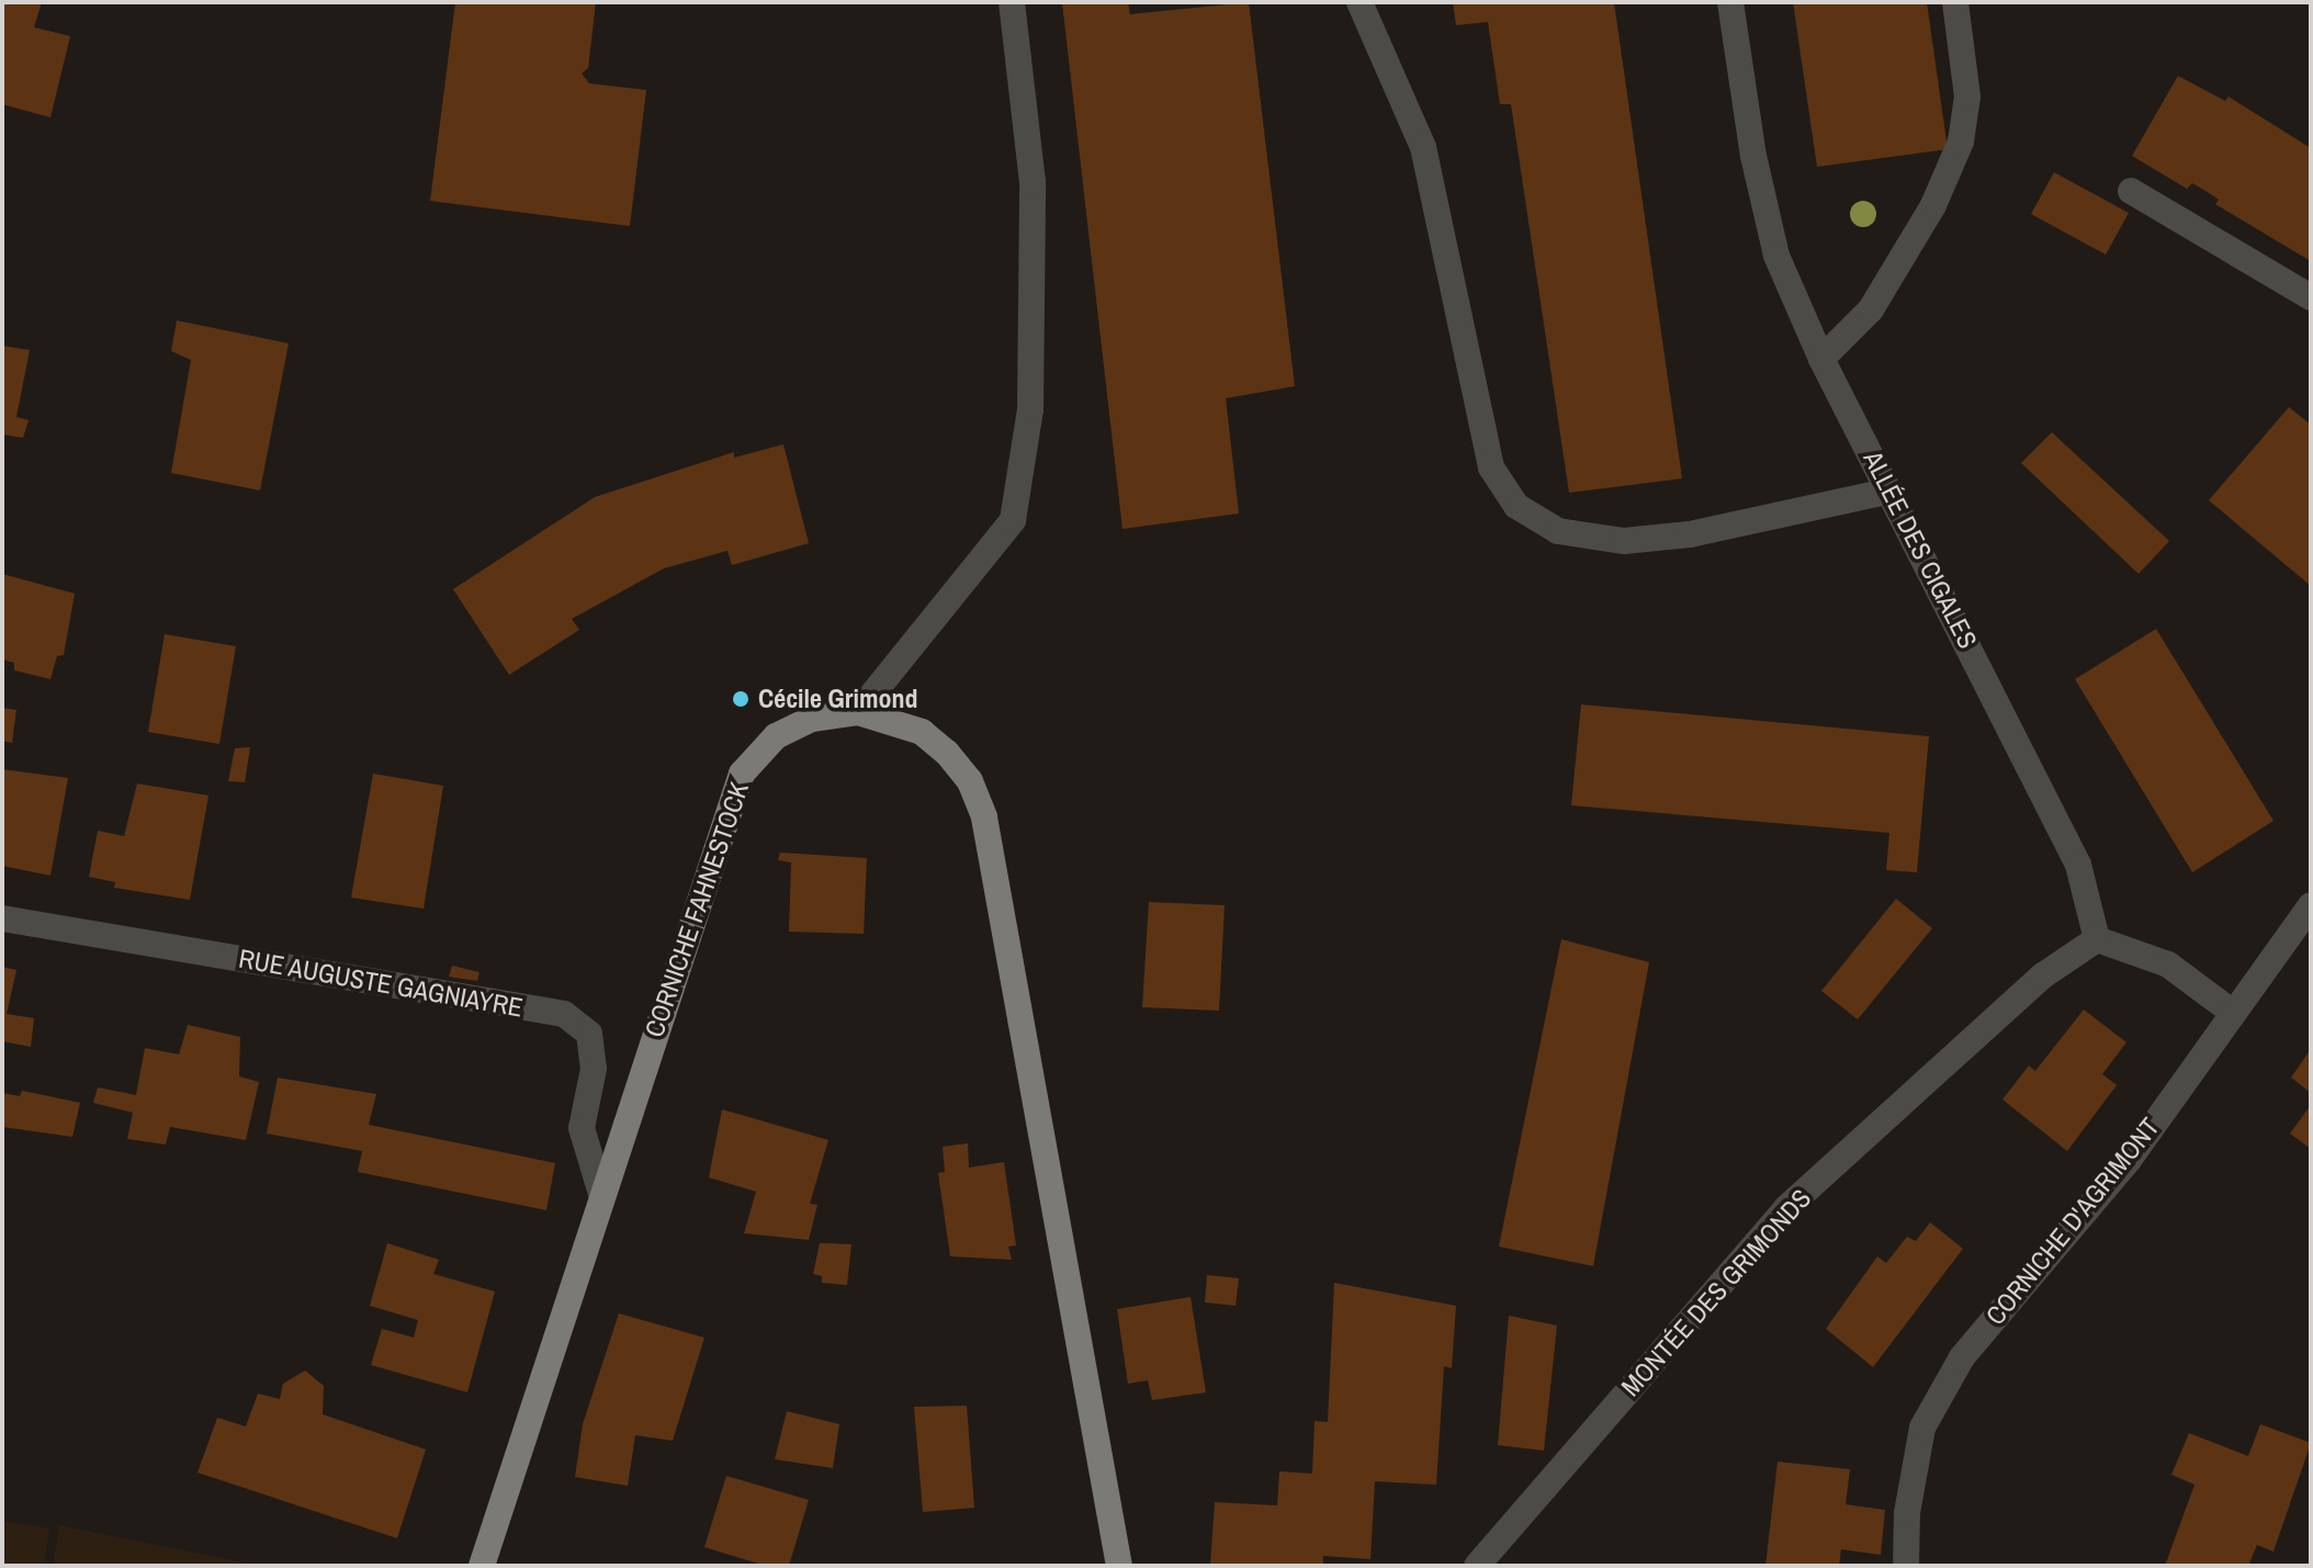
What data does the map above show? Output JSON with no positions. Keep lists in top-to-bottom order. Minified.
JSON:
{"streets":{"main road":["CORNICHE FAHNESTOCK"],"street":["ALLÉE DES CIGALES","RUE AUGUSTE GAGNIAYRE","CORNICHE D'AGRIMONT","MONTÉE DES GRIMONDS"]},"crossings":[["ALLÉE DES CIGALES","MONTÉE DES GRIMONDS"],["CORNICHE FAHNESTOCK","RUE AUGUSTE GAGNIAYRE"]],"places":["Cécile Grimond"]}
